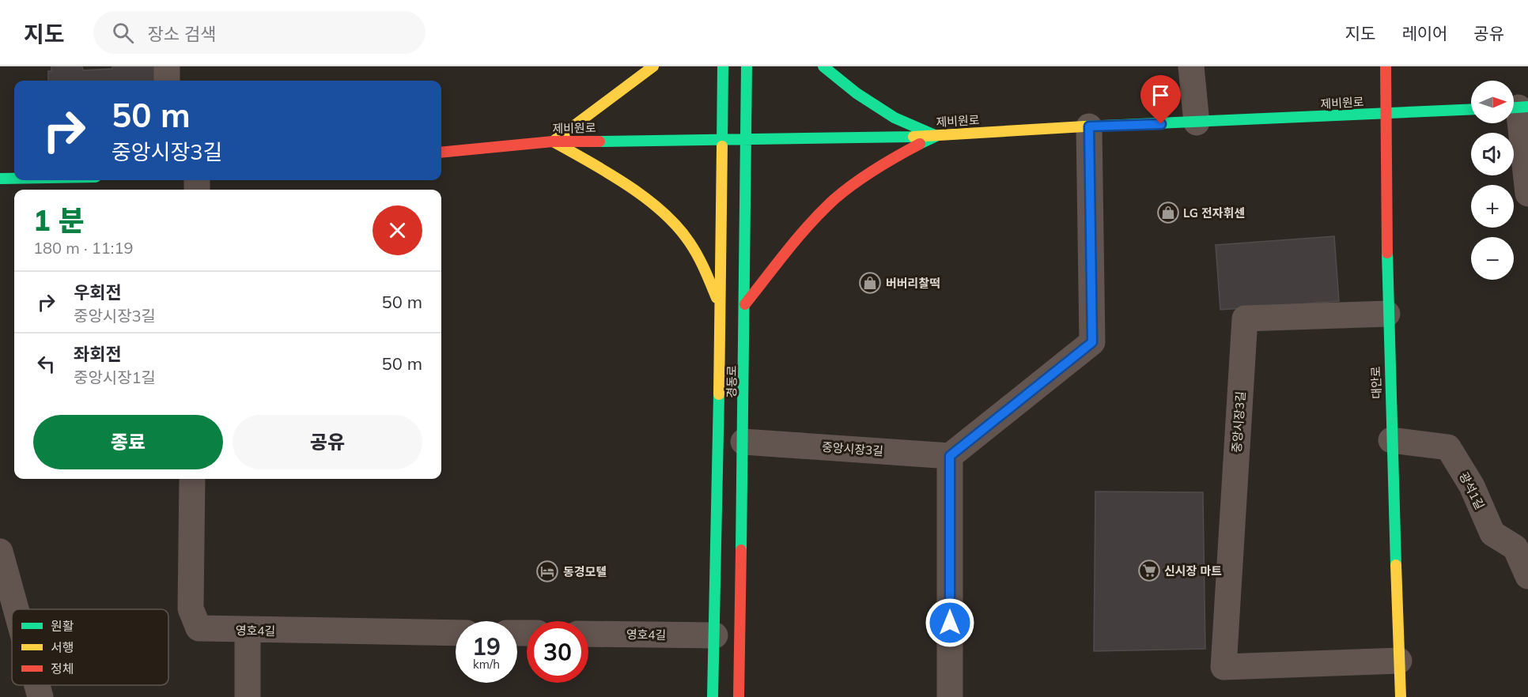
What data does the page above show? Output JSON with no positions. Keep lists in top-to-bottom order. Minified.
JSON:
{"streets":{"street":["제비원로","경동로","대안로","중앙시장3길","광석1길","영호4길"]},"crossings":[["제비원로","경동로"],["제비원로","대안로"],["경동로","중앙시장3길"],["경동로","영호4길"],["대안로","중앙시장3길"],["대안로","광석1길"]],"places":{"shop":["LG 전자휘센","버버리찰떡"],"supermarket":["신시장 마트"],"hotel":["동경모텔"]},"legend":["원활","서행","정체"],"north":"right","page":{"header":"지도","search":"장소 검색","nav":["지도","레이어","공유"],"map_buttons":["+","−"],"turn":["50 m","중앙시장3길"],"heading":["1 분","180 m · 11:19"],"list":[{"name":"우회전","note":"중앙시장3길","value":"50 m"},{"name":"좌회전","note":"중앙시장1길","value":"50 m"}],"buttons":["종료","공유"],"speed":"19 km/h","limit":"30"}}
